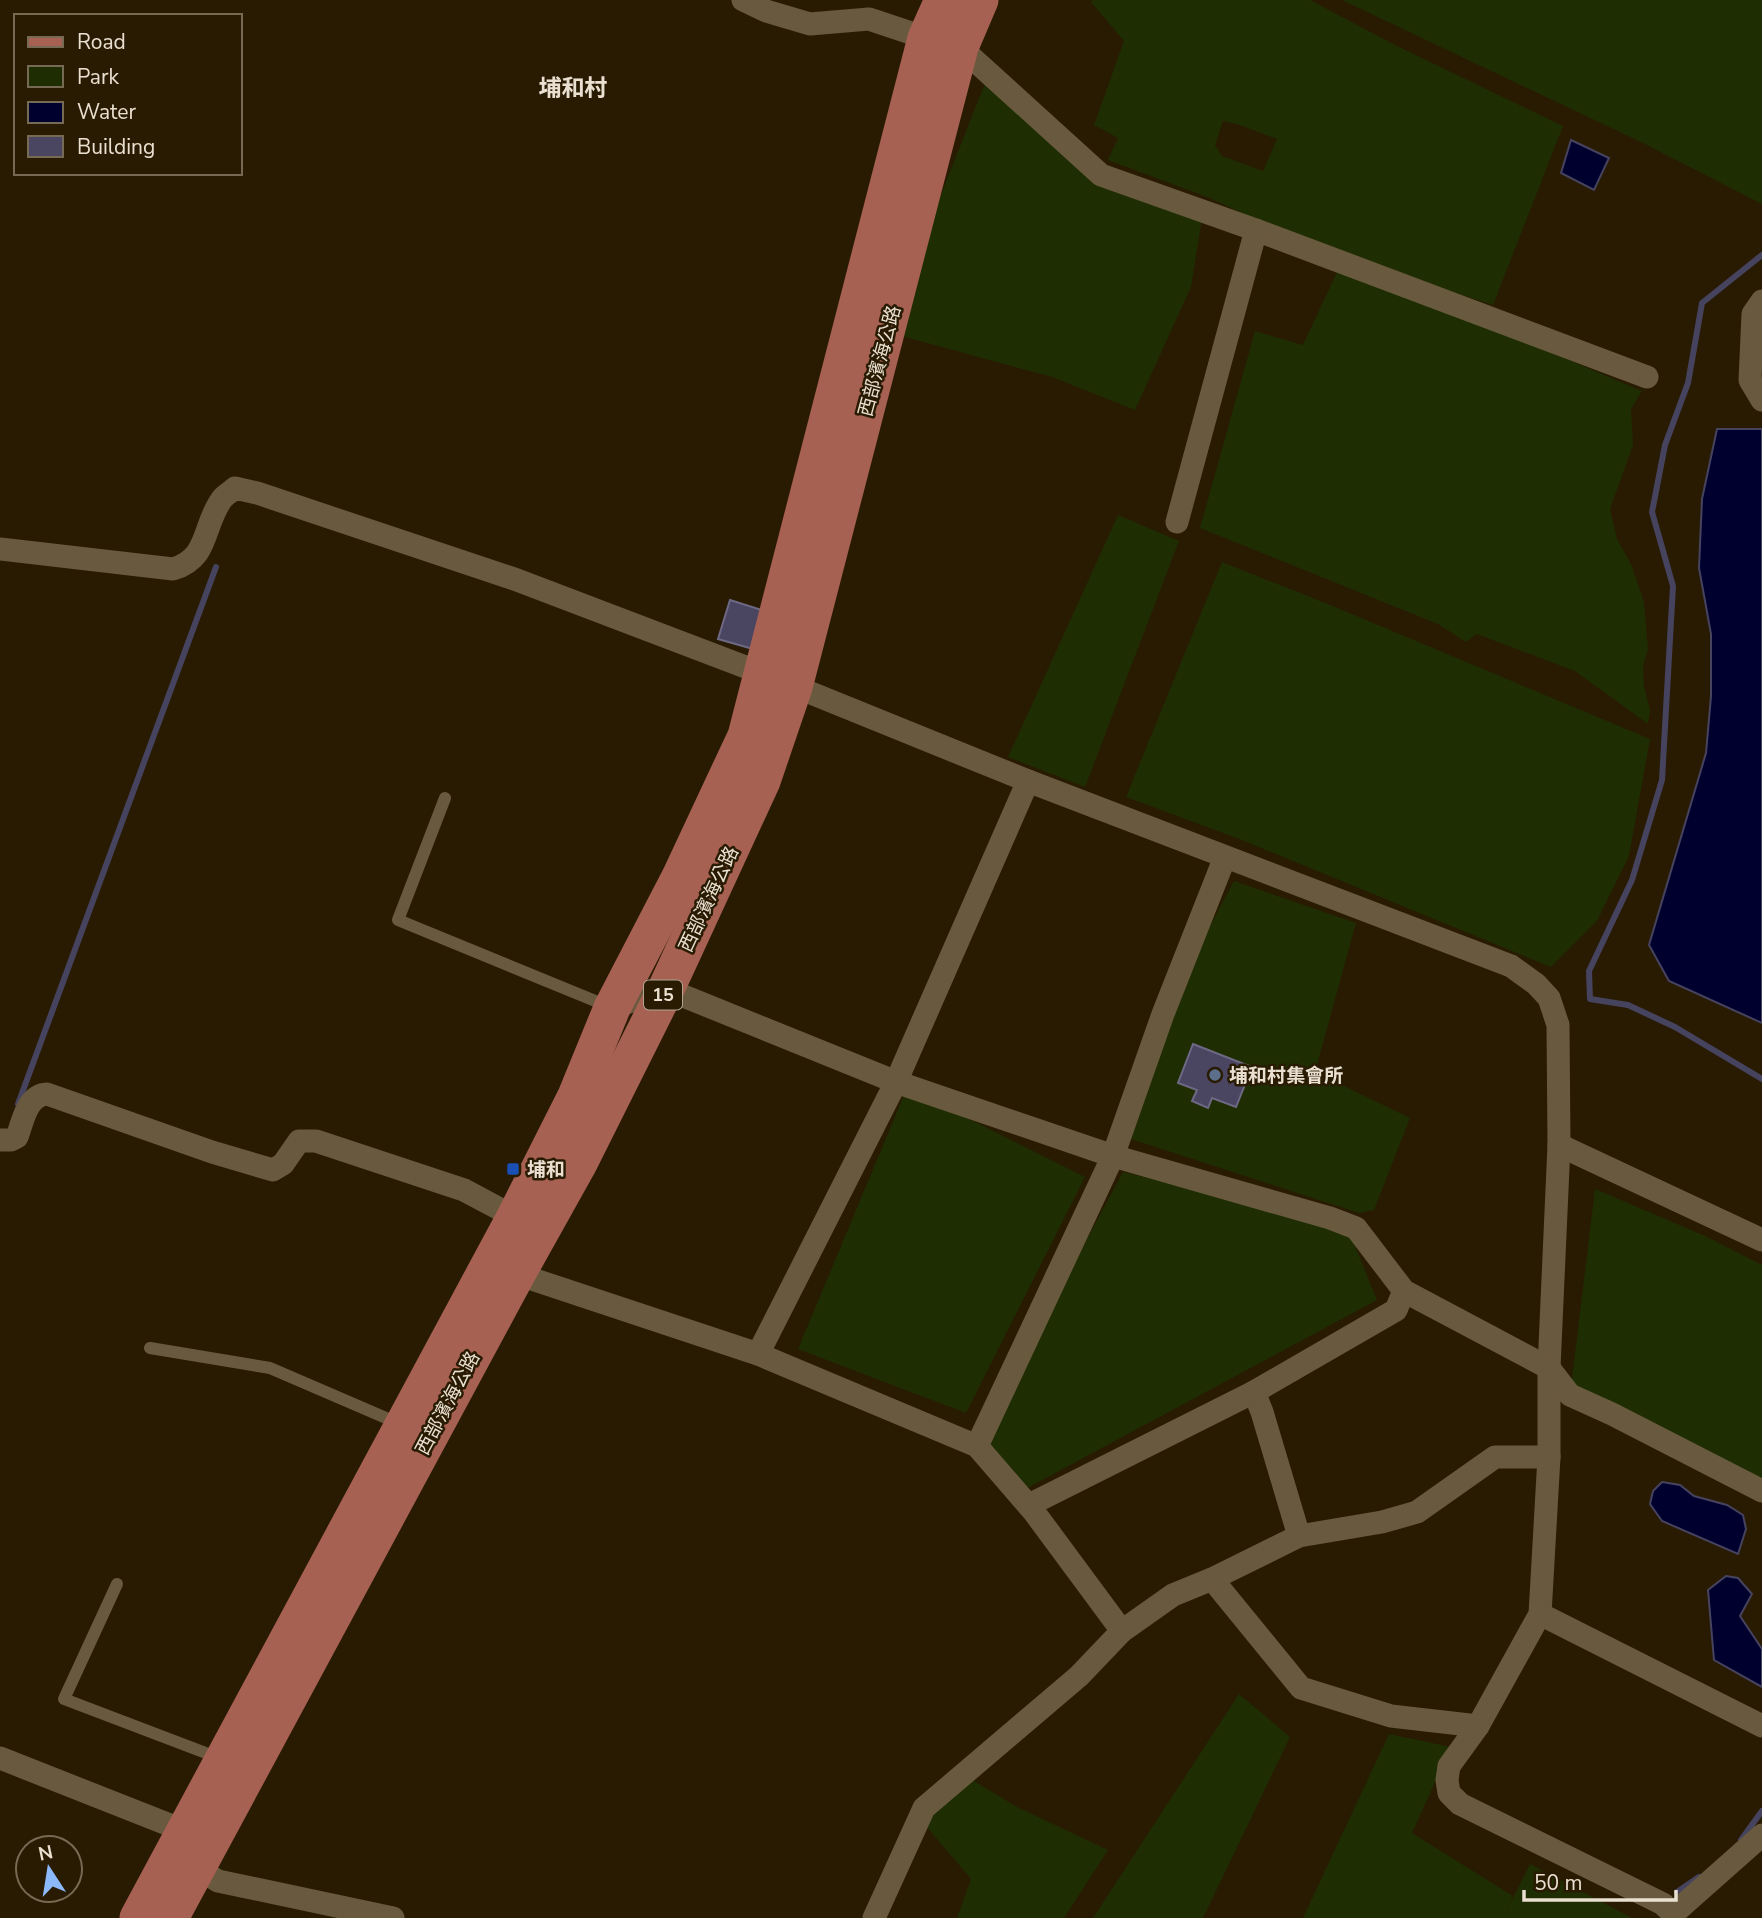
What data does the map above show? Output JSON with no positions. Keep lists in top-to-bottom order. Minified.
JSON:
{"streets":{"main road":["西部濱海公路","15"]},"districts":["埔和村"],"places":{"other":["埔和村集會所"],"transit":["埔和"]},"legend":["Road","Park","Water","Building"],"scale_bar":"50 m","north":"top"}
